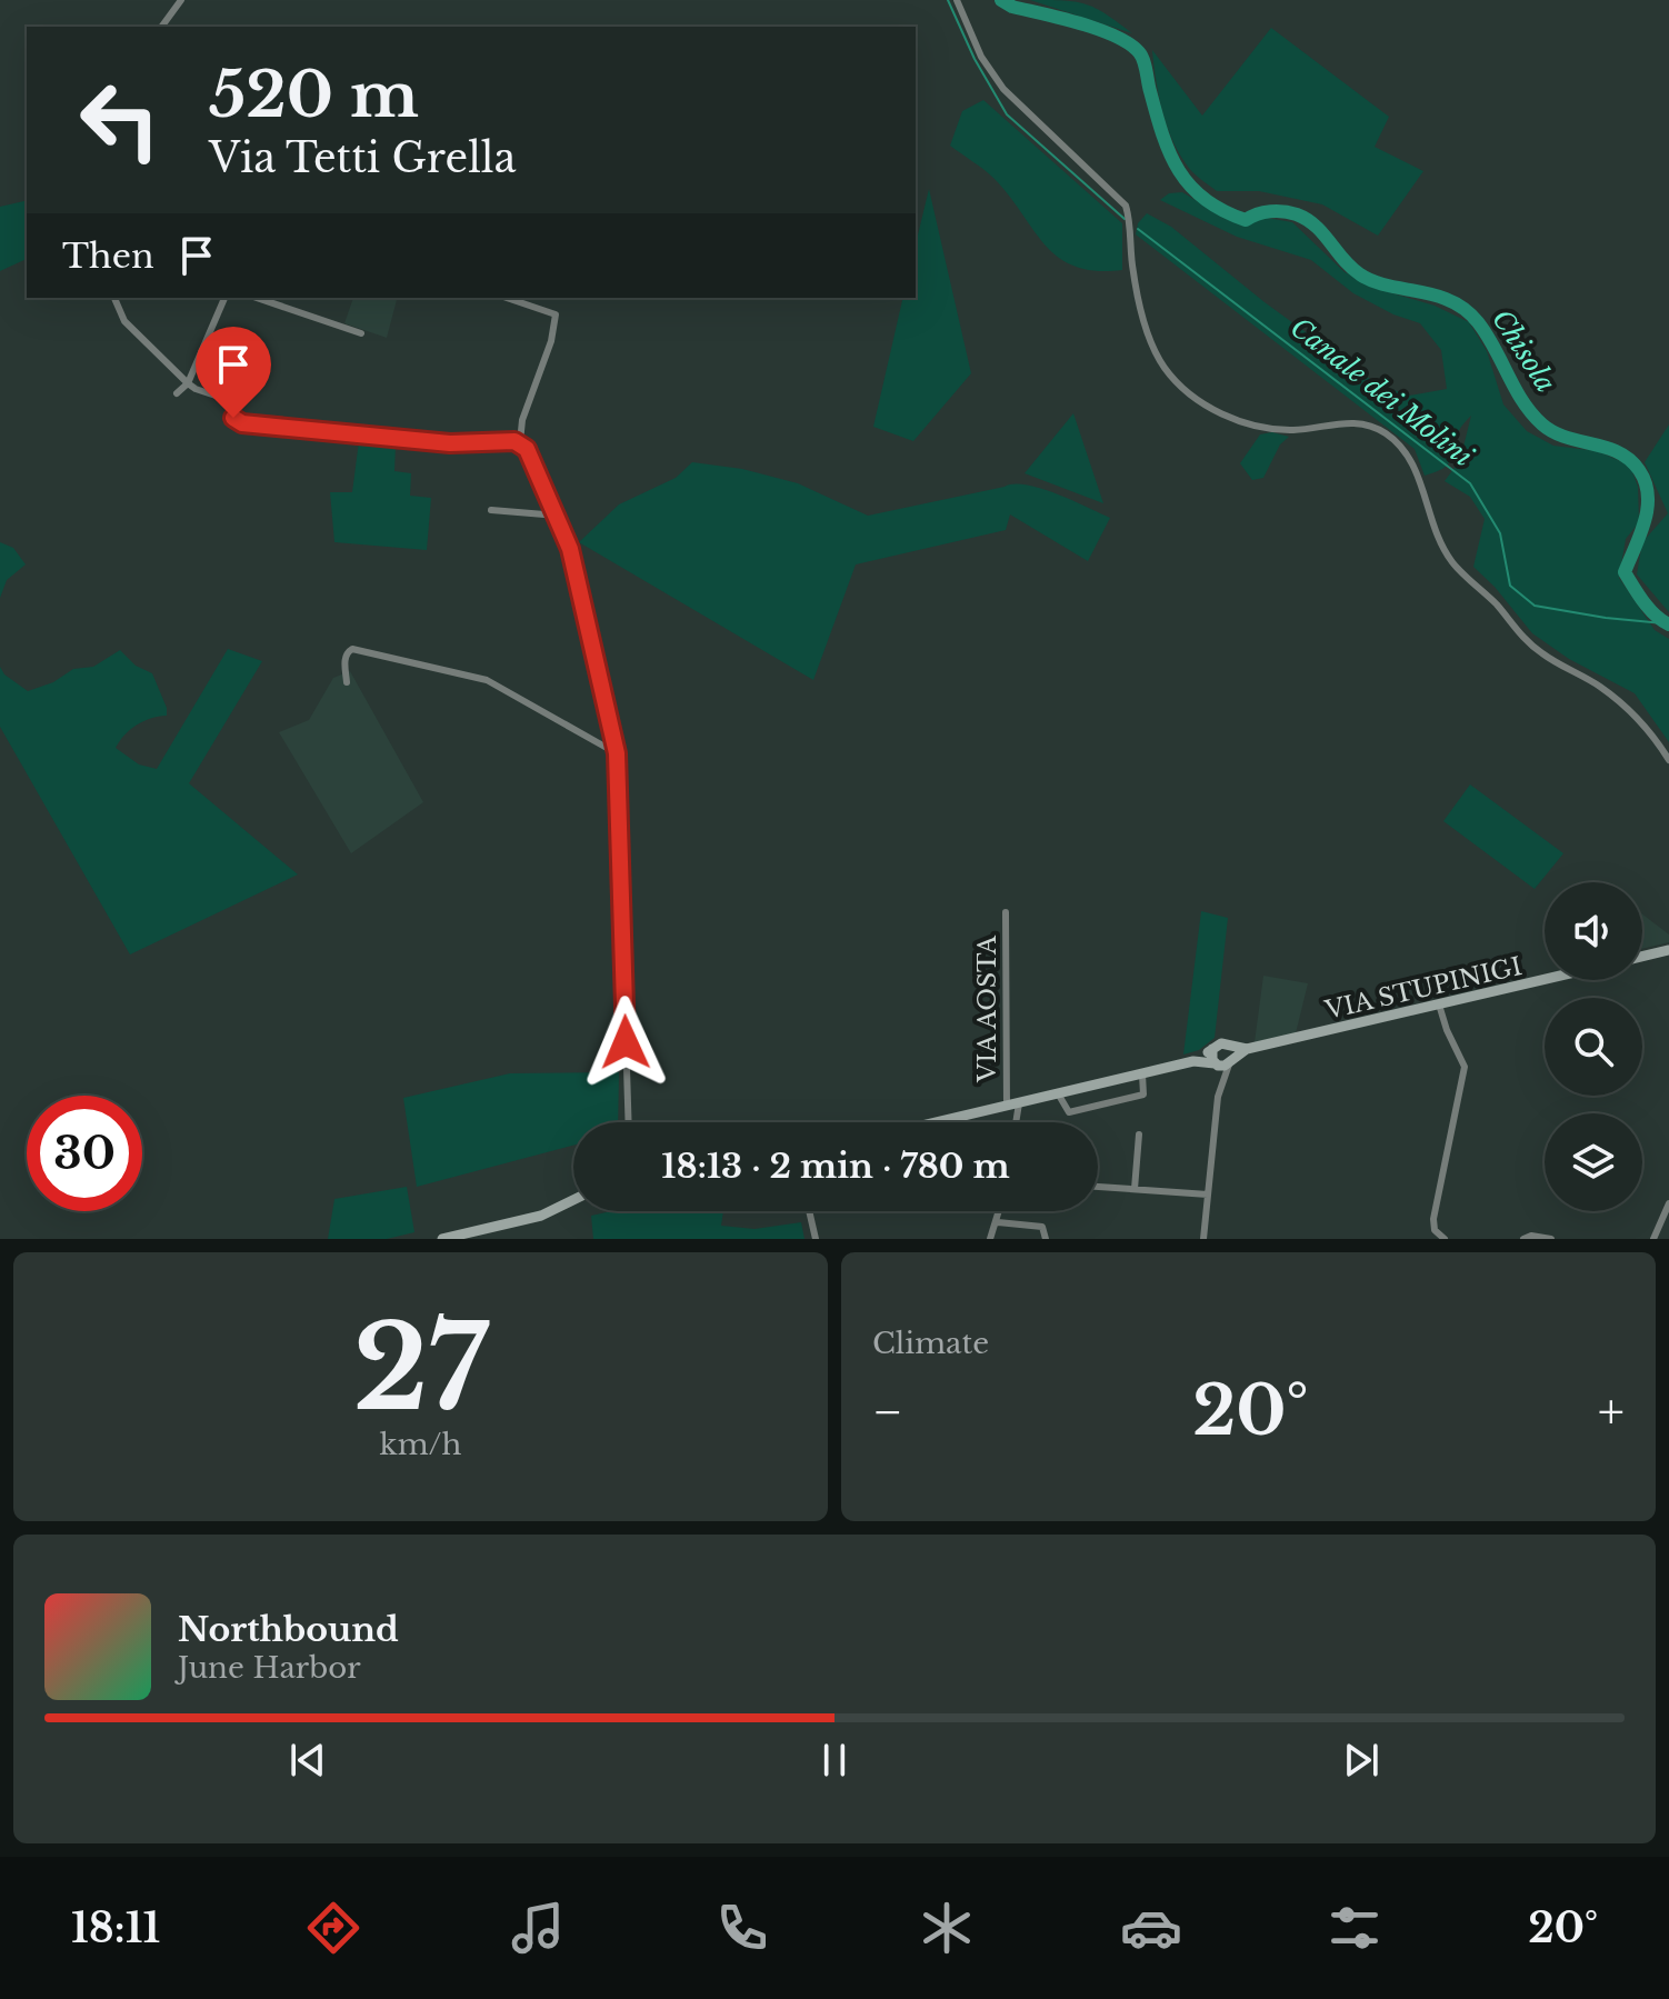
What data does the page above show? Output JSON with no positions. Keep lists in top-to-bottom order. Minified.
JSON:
{"streets":{"street":["VIA STUPINIGI","VIA AOSTA"]},"water":["Chisola","Canale dei Molini"],"page":{"turn":["520 m","Via Tetti Grella"],"then":"Then","limit":"30","trip":"18:13 · 2 min · 780 m","tile":[["27","km/h"],"Climate"],"heat":["−","20°","+"],"song":["Northbound","June Harbor"],"tabs":["18:11","20°"]}}
